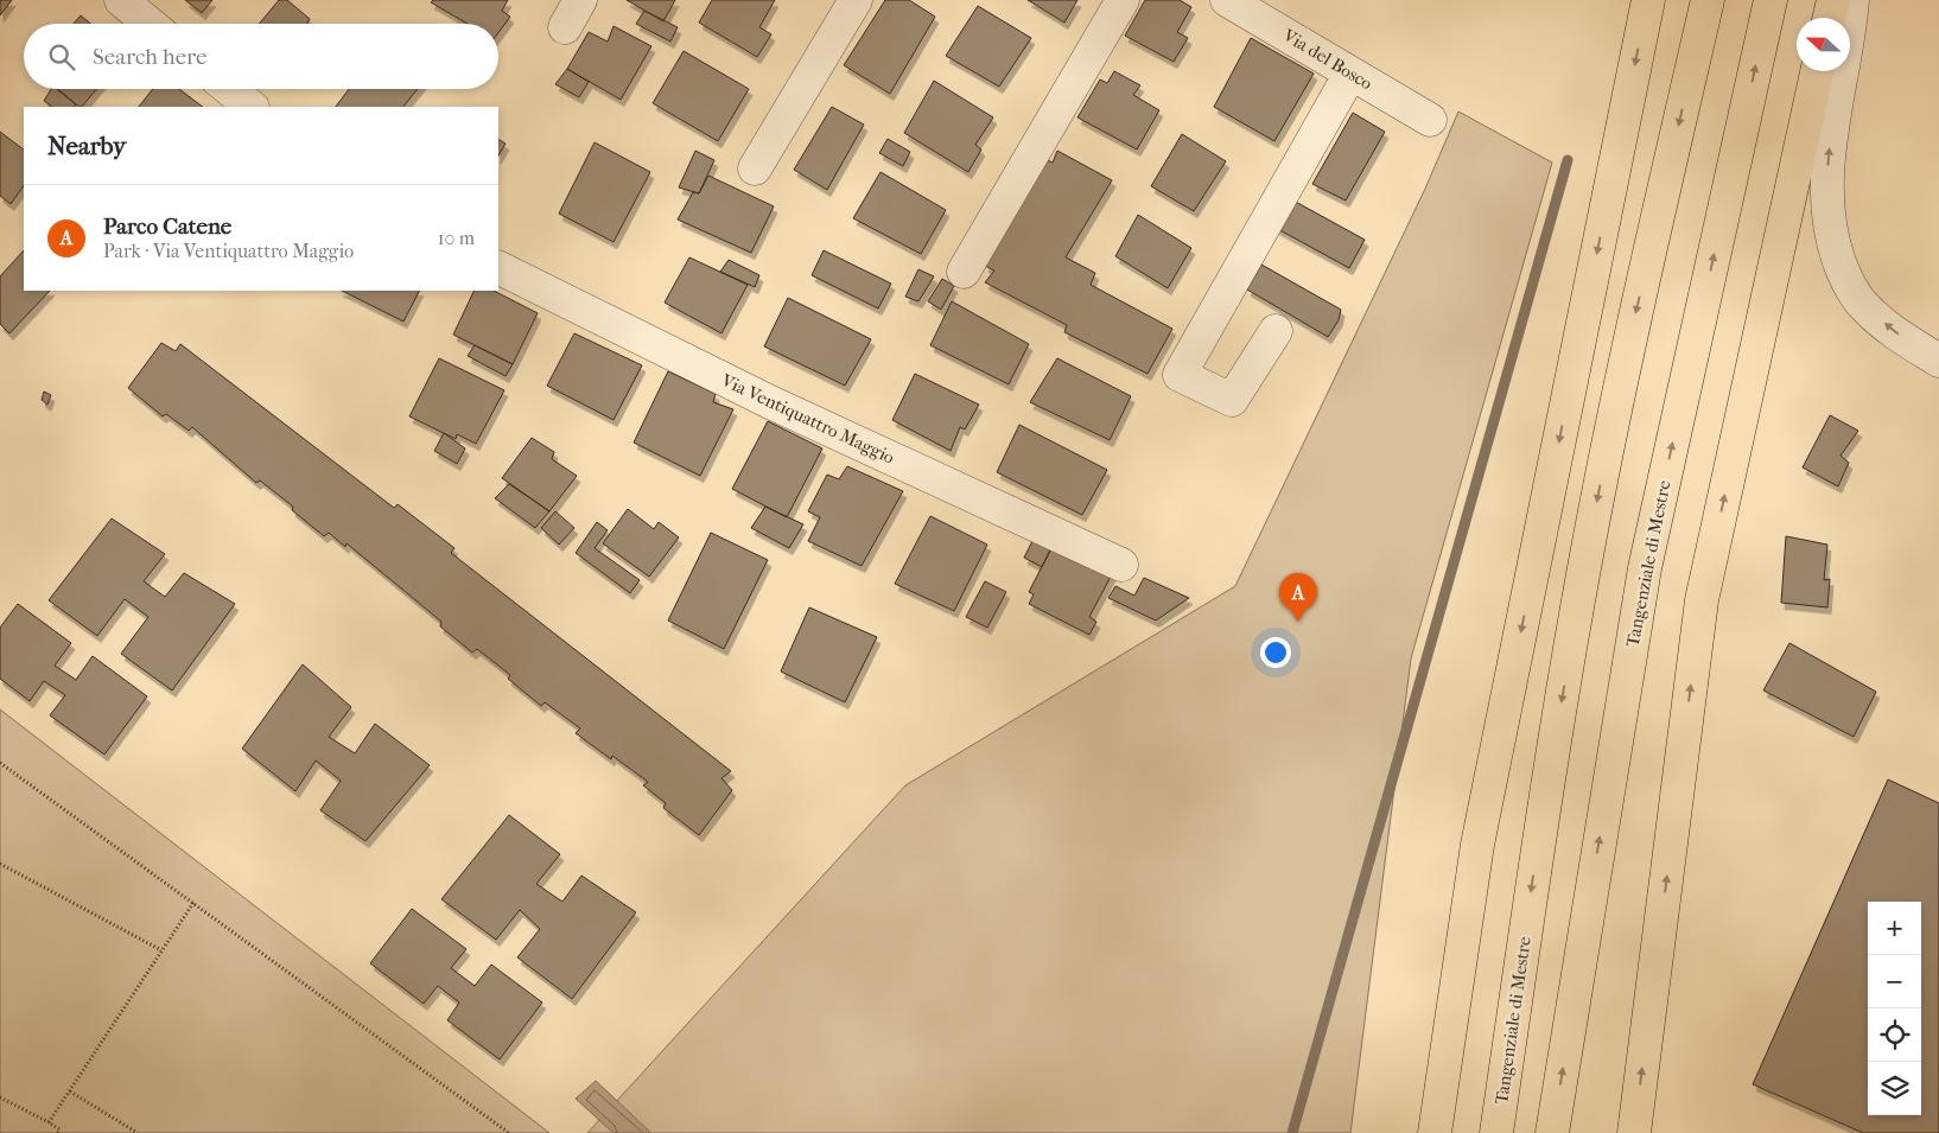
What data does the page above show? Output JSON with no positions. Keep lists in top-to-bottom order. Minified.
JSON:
{"streets":{"highway":["Tangenziale di Mestre"],"street":["Via del Bosco","Via Ventiquattro Maggio"]},"north":"left","page":{"search":"Search here","heading":"Nearby","list":[{"mark":"A","name":"Parco Catene","note":"Park · Via Ventiquattro Maggio","value":"10 m"}],"pins":"A","map_buttons":["+","−"]}}
